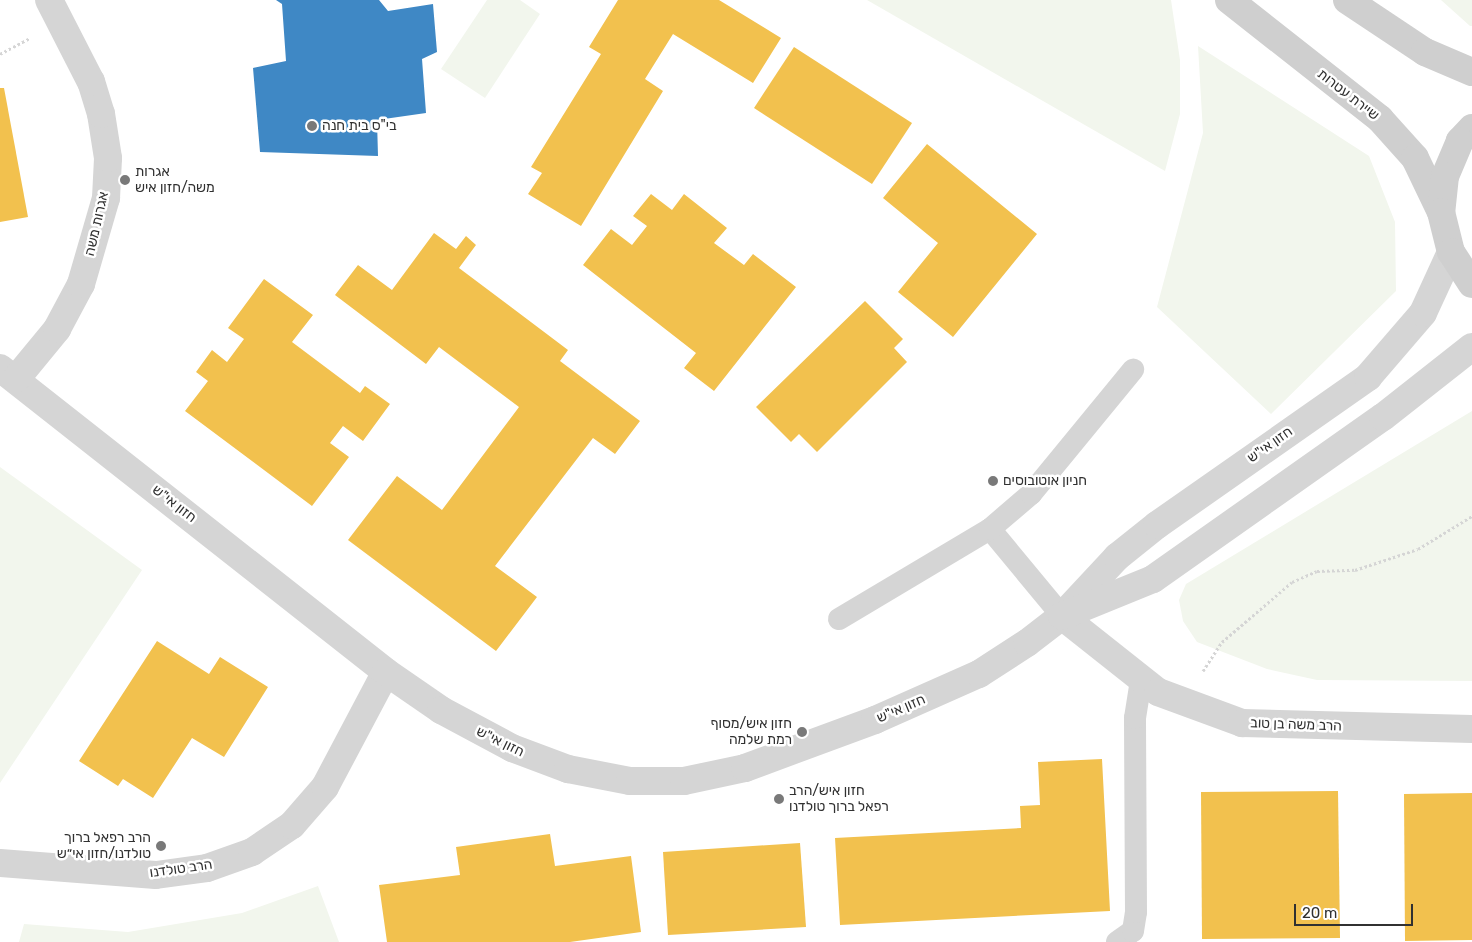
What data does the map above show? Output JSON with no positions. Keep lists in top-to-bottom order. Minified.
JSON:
{"streets":{"main road":["שיירת עטרות"],"street":["אגרות משה","חזון אי\"ש","הרב משה בן טוב","הרב טולדנו"]},"crossings":[["אגרות משה","חזון אי\"ש"],["חזון אי\"ש","הרב משה בן טוב"],["חזון אי\"ש","הרב טולדנו"]],"places":["בי\"ס בית חנה","אגרות משה/חזון איש","חניון אוטובוסים","חזון איש/מסוף רמת שלמה","חזון איש/הרב רפאל ברוך טולדנו","הרב רפאל ברוך טולדנו/חזון אי״ש"],"scale_bar":"20 m"}
